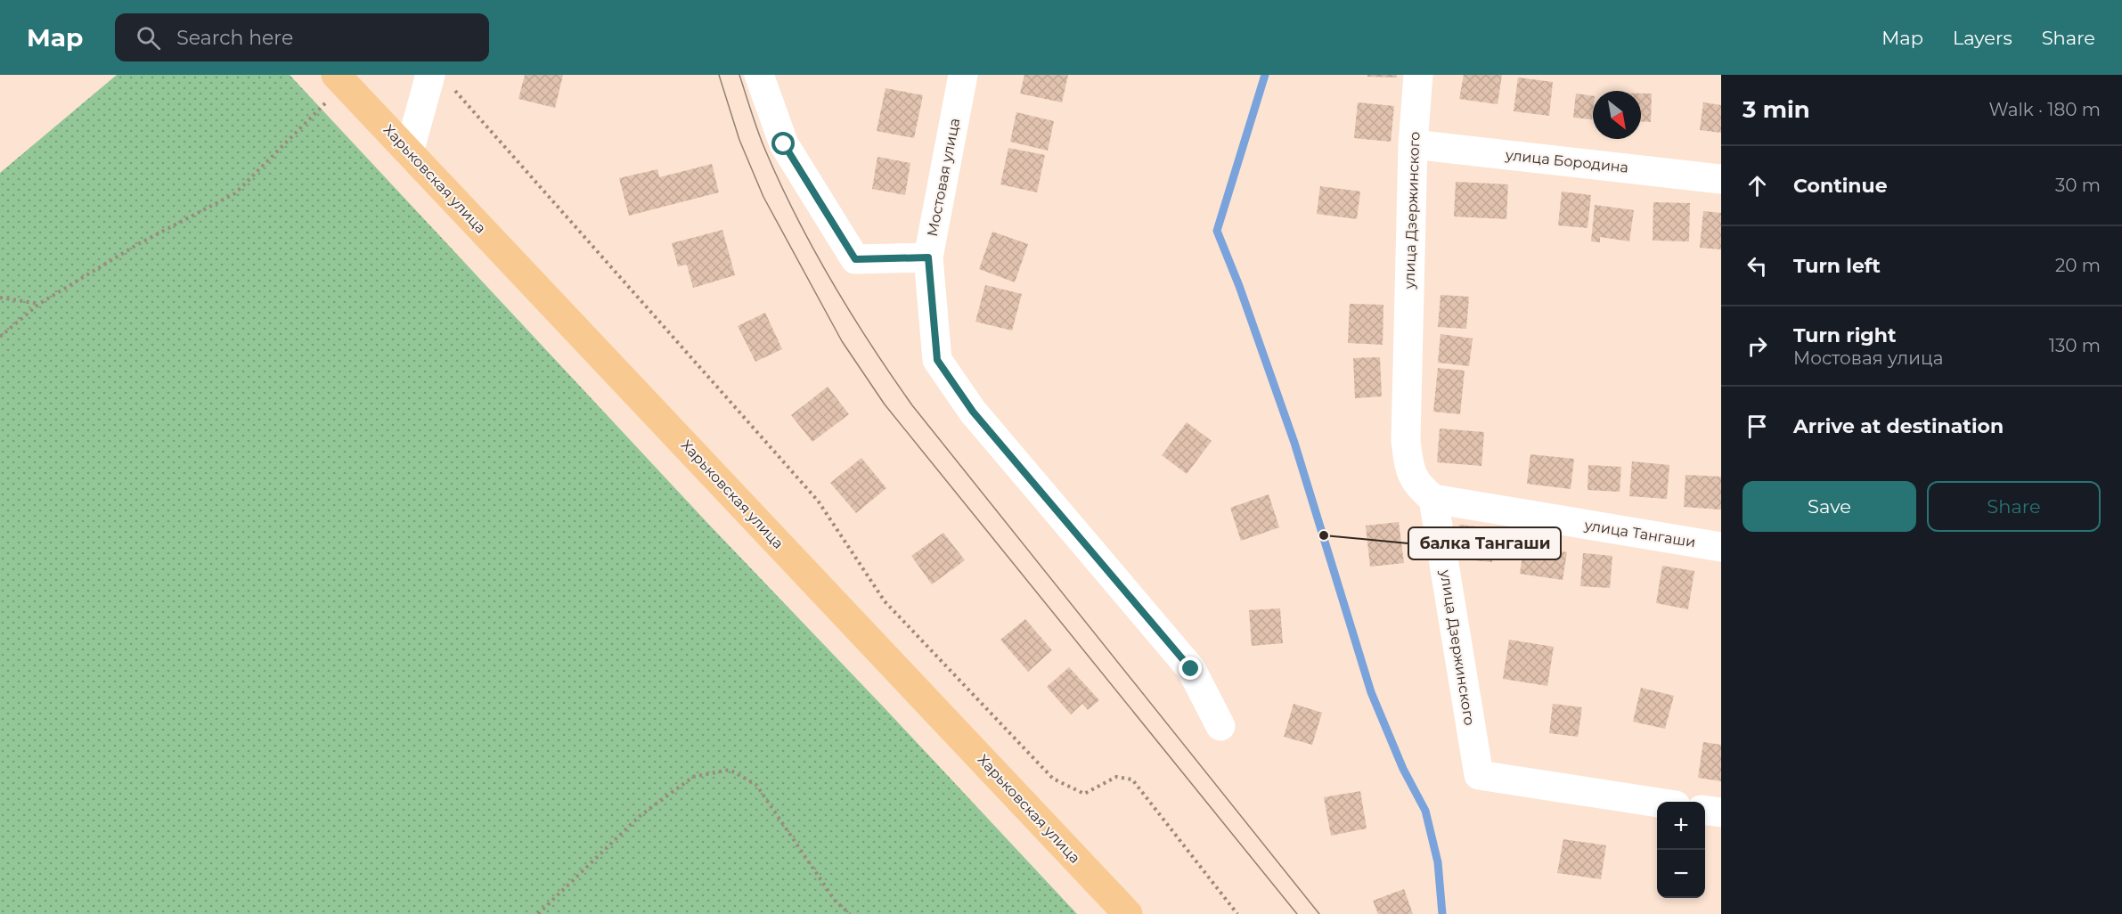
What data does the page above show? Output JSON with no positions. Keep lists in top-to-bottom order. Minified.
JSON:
{"streets":{"main road":["Харьковская улица"],"street":["улица Бородина","Мостовая улица","улица Дзержинского","улица Тангаши"]},"crossings":[["улица Бородина","улица Дзержинского"],["улица Дзержинского","улица Тангаши"]],"places":["балка Тангаши"],"north":"bottom right","page":{"header":"Map","search":"Search here","nav":["Map","Layers","Share"],"heading":["3 min","Walk · 180 m"],"list":[["Continue","30 m"],["Turn left","20 m"],["Turn right","Мостовая улица","130 m"],"Arrive at destination"],"buttons":["Save","Share"],"map_buttons":["+","−"]}}
